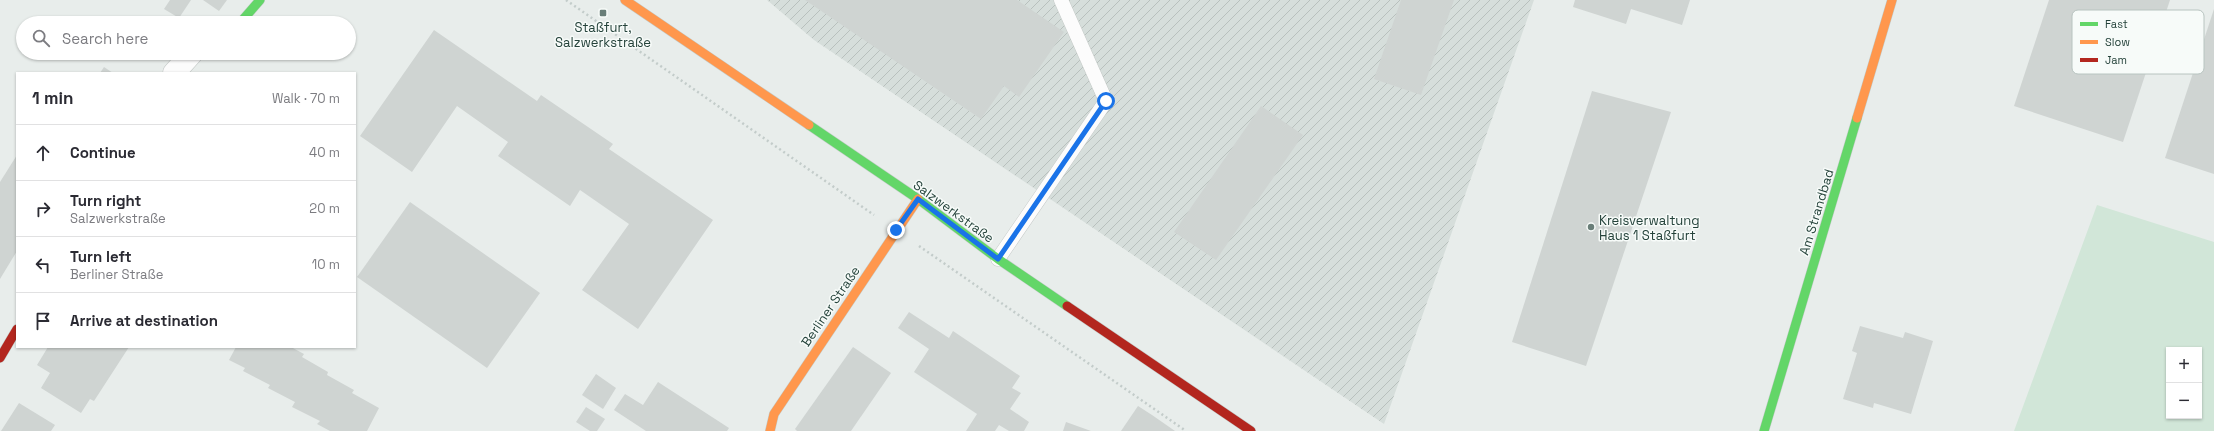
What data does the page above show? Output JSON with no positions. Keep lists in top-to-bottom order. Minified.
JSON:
{"streets":{"street":["Salzwerkstraße","Am Strandbad","Berliner Straße"]},"crossings":[["Salzwerkstraße","Berliner Straße"]],"places":{"transit":["Staßfurt, Salzwerkstraße"],"other":["Kreisverwaltung Haus 1 Staßfurt"]},"legend":["Fast","Slow","Jam"],"page":{"search":"Search here","heading":["1 min","Walk · 70 m"],"list":[["Continue","40 m"],["Turn right","Salzwerkstraße","20 m"],["Turn left","Berliner Straße","10 m"],"Arrive at destination"],"map_buttons":["+","−"]}}
